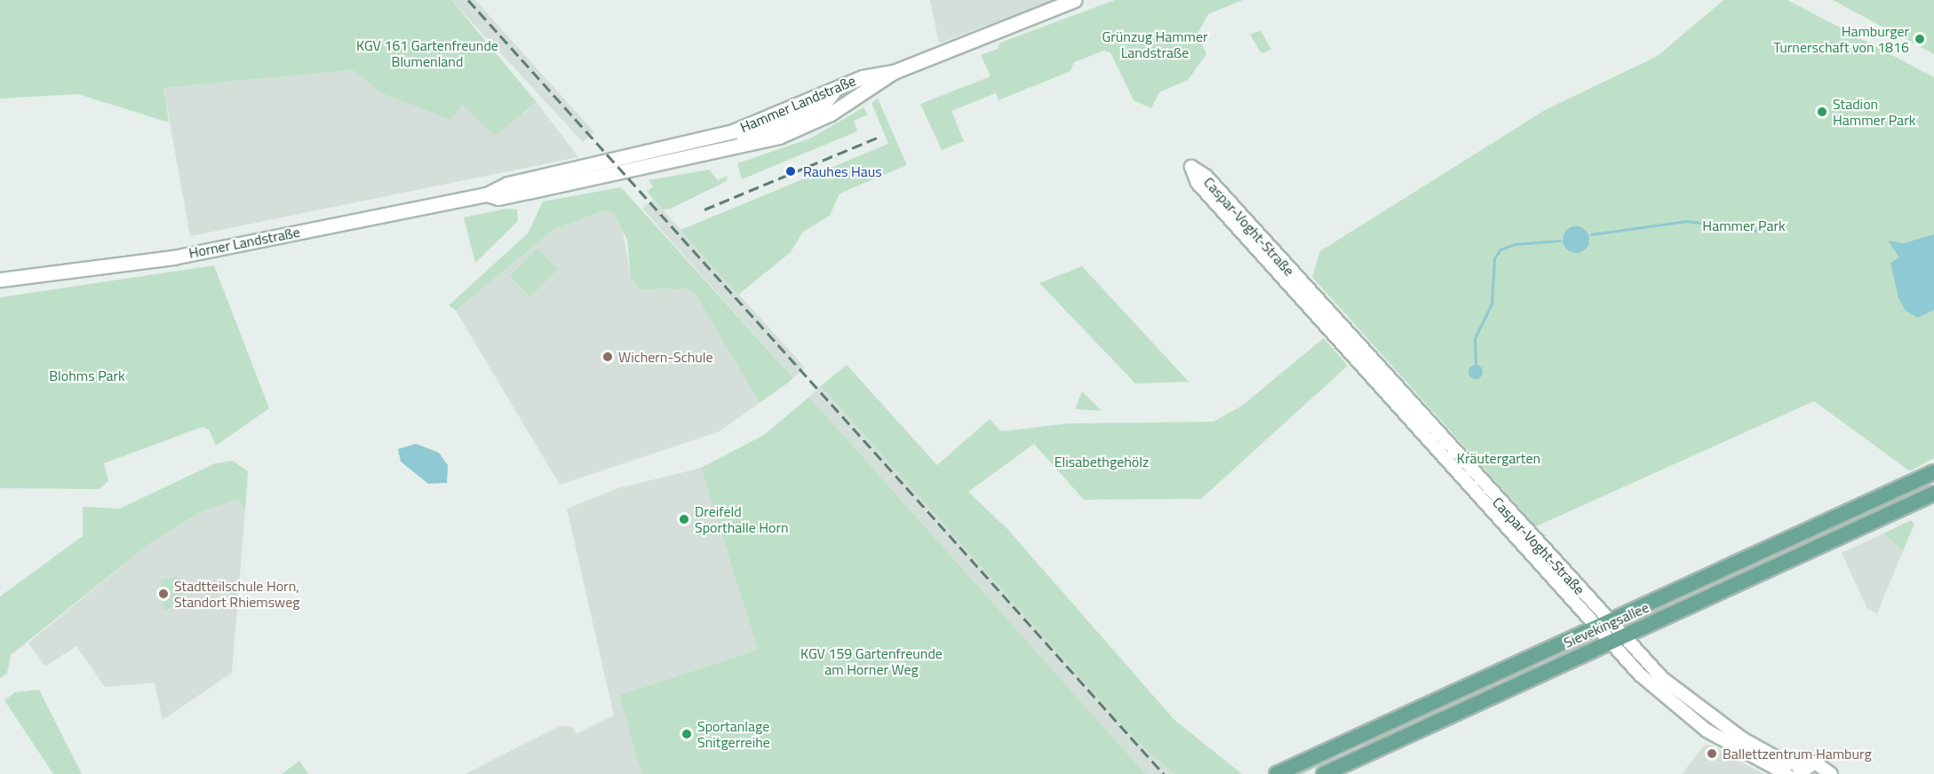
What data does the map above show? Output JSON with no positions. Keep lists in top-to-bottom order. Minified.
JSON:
{"streets":{"main road":["Hammer Landstraße","Horner Landstraße","Sievekingsallee"],"street":["Caspar-Voght-Straße"]},"crossings":[["Hammer Landstraße","Horner Landstraße"],["Caspar-Voght-Straße","Sievekingsallee"]],"parks":["Grünzug Hammer Landstraße","KGV 161 Gartenfreunde Blumenland","Hammer Park","Blohms Park","Kräutergarten","Elisabethgehölz","KGV 159 Gartenfreunde am Horner Weg"],"places":["Hamburger Turnerschaft von 1816","Stadion Hammer Park","Rauhes Haus","Wichern-Schule","Dreifeld Sporthalle Horn","Stadtteilschule Horn, Standort Rhiemsweg","Sportanlage Snitgerreihe","Ballettzentrum Hamburg"]}
